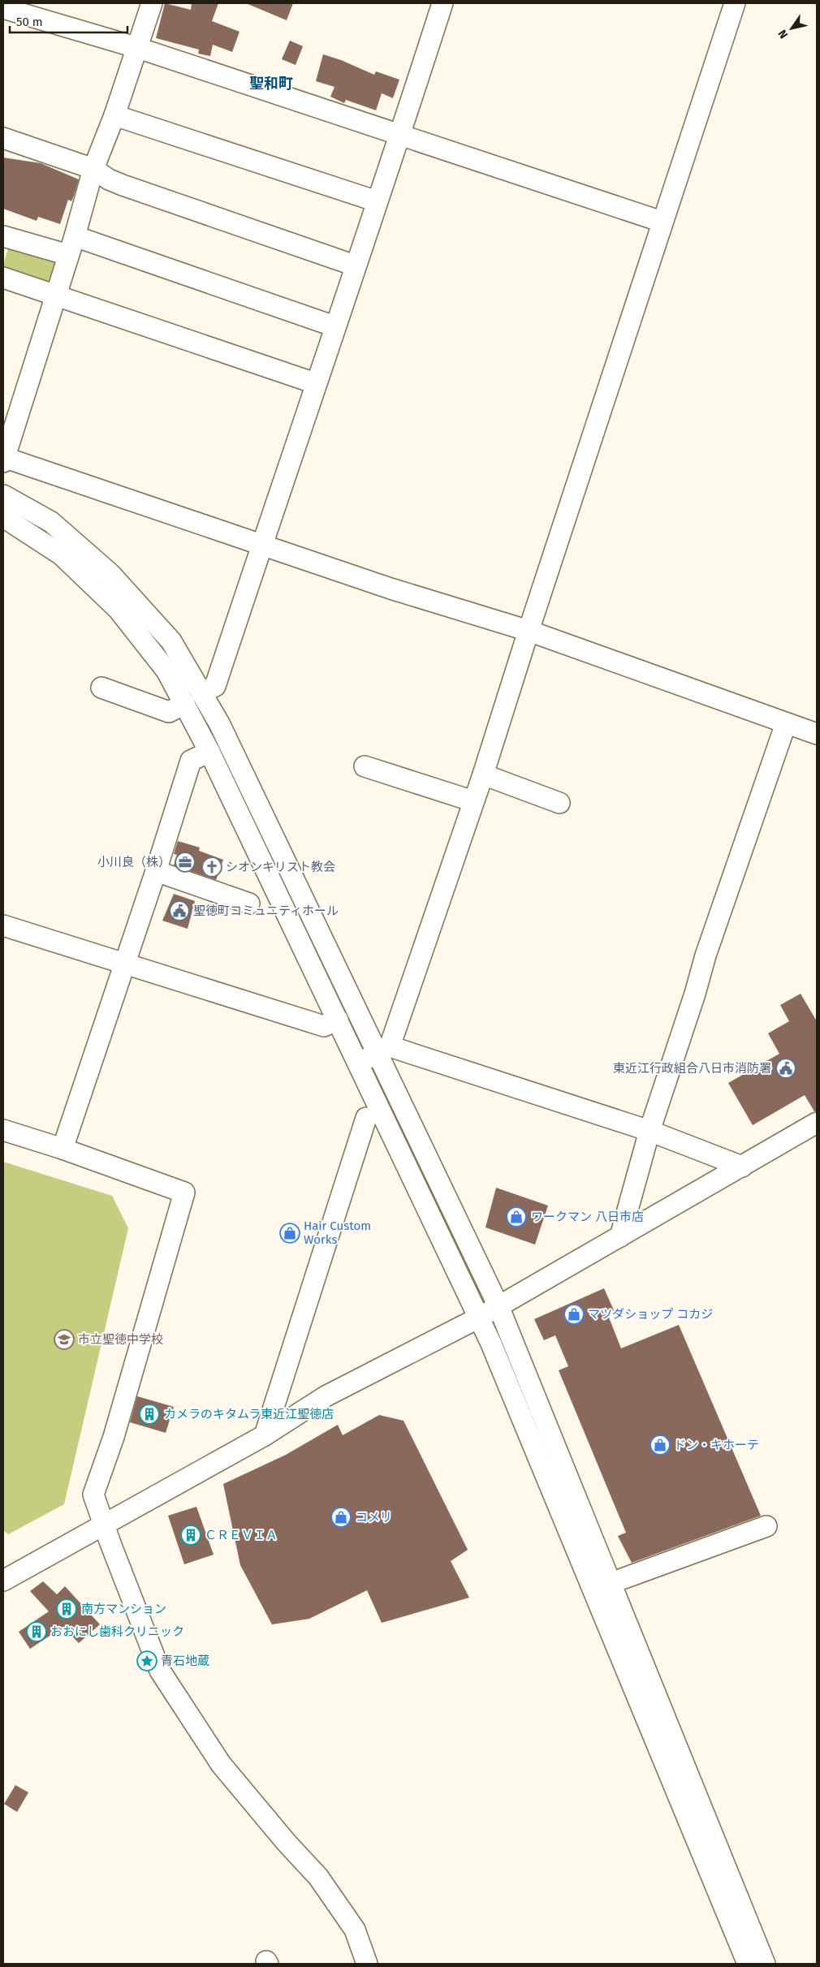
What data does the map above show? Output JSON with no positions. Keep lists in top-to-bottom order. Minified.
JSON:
{"districts":["聖和町"],"places":{"office":["小川良（株）"],"church":["シオンキリスト教会"],"public building":["聖徳町コミュニティホール","東近江行政組合八日市消防署"],"shop":["ワークマン 八日市店","Hair Custom Works","マツダショップ コカジ","ドン・キホーテ","コメリ"],"school or university":["市立聖徳中学校"],"building":["カメラのキタムラ東近江聖徳店","ＣＲＥＶＩＡ","南方マンション","おおにし歯科クリニック"],"place":["青石地蔵"]},"scale_bar":"50 m","north":"bottom left"}
